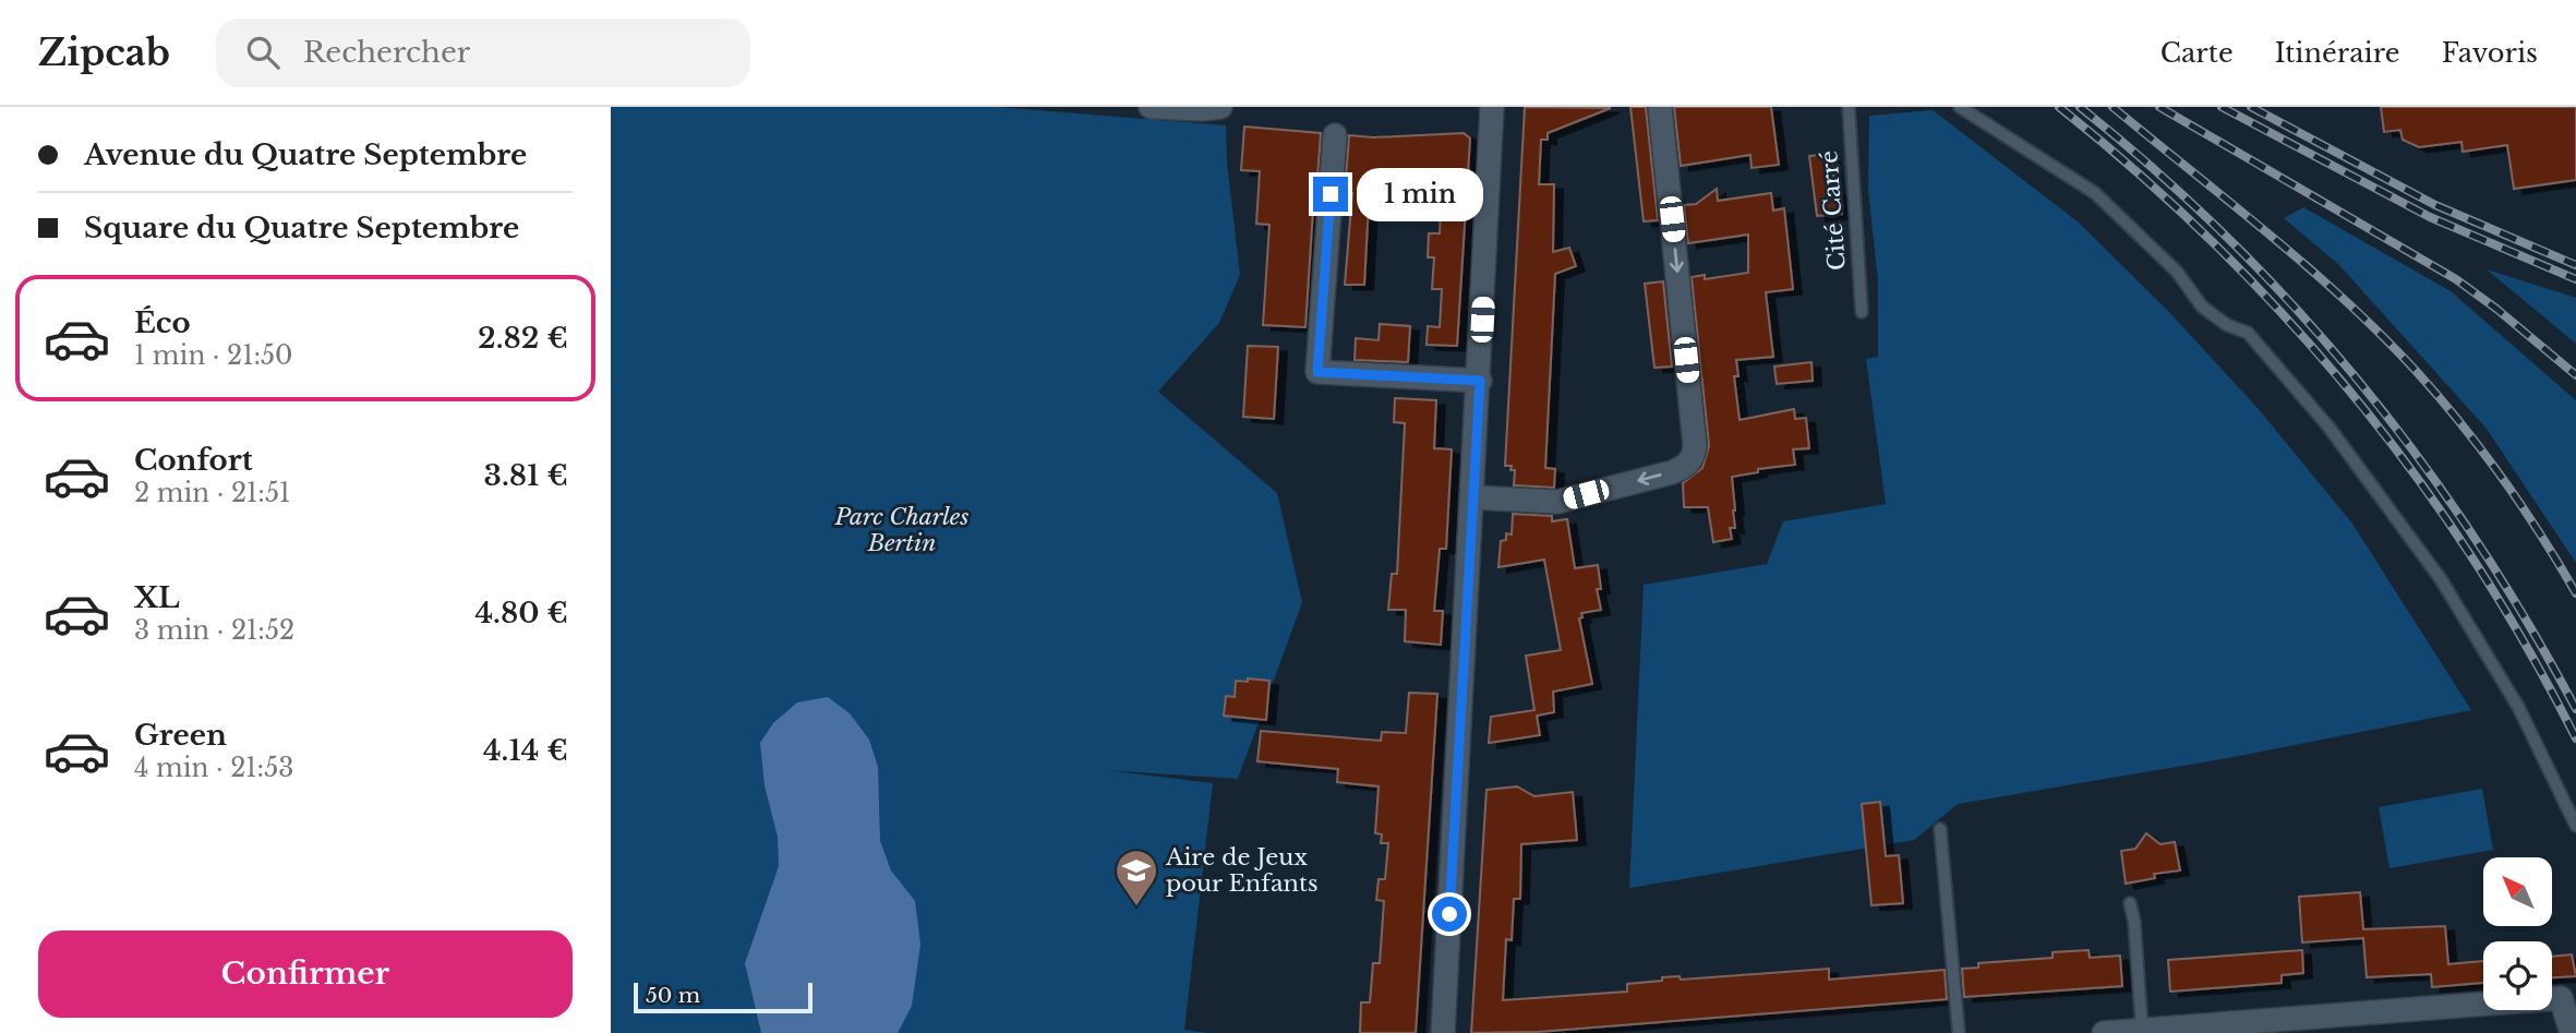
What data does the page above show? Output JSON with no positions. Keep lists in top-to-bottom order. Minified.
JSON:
{"streets":{"lane":["Cité Carré"]},"parks":["Parc Charles Bertin"],"places":{"school or university":["Aire de Jeux pour Enfants"]},"scale_bar":"50 m","north":"top left","page":{"header":"Zipcab","search":"Rechercher","nav":["Carte","Itinéraire","Favoris"],"banner":["Avenue du Quatre Septembre","Square du Quatre Septembre"],"bubble":"1 min","list":[{"name":"Éco","note":"1 min · 21:50","value":"2.82 €"},{"name":"Confort","note":"2 min · 21:51","value":"3.81 €"},{"name":"XL","note":"3 min · 21:52","value":"4.80 €"},{"name":"Green","note":"4 min · 21:53","value":"4.14 €"}],"buttons":"Confirmer","scale":"50 m"}}
